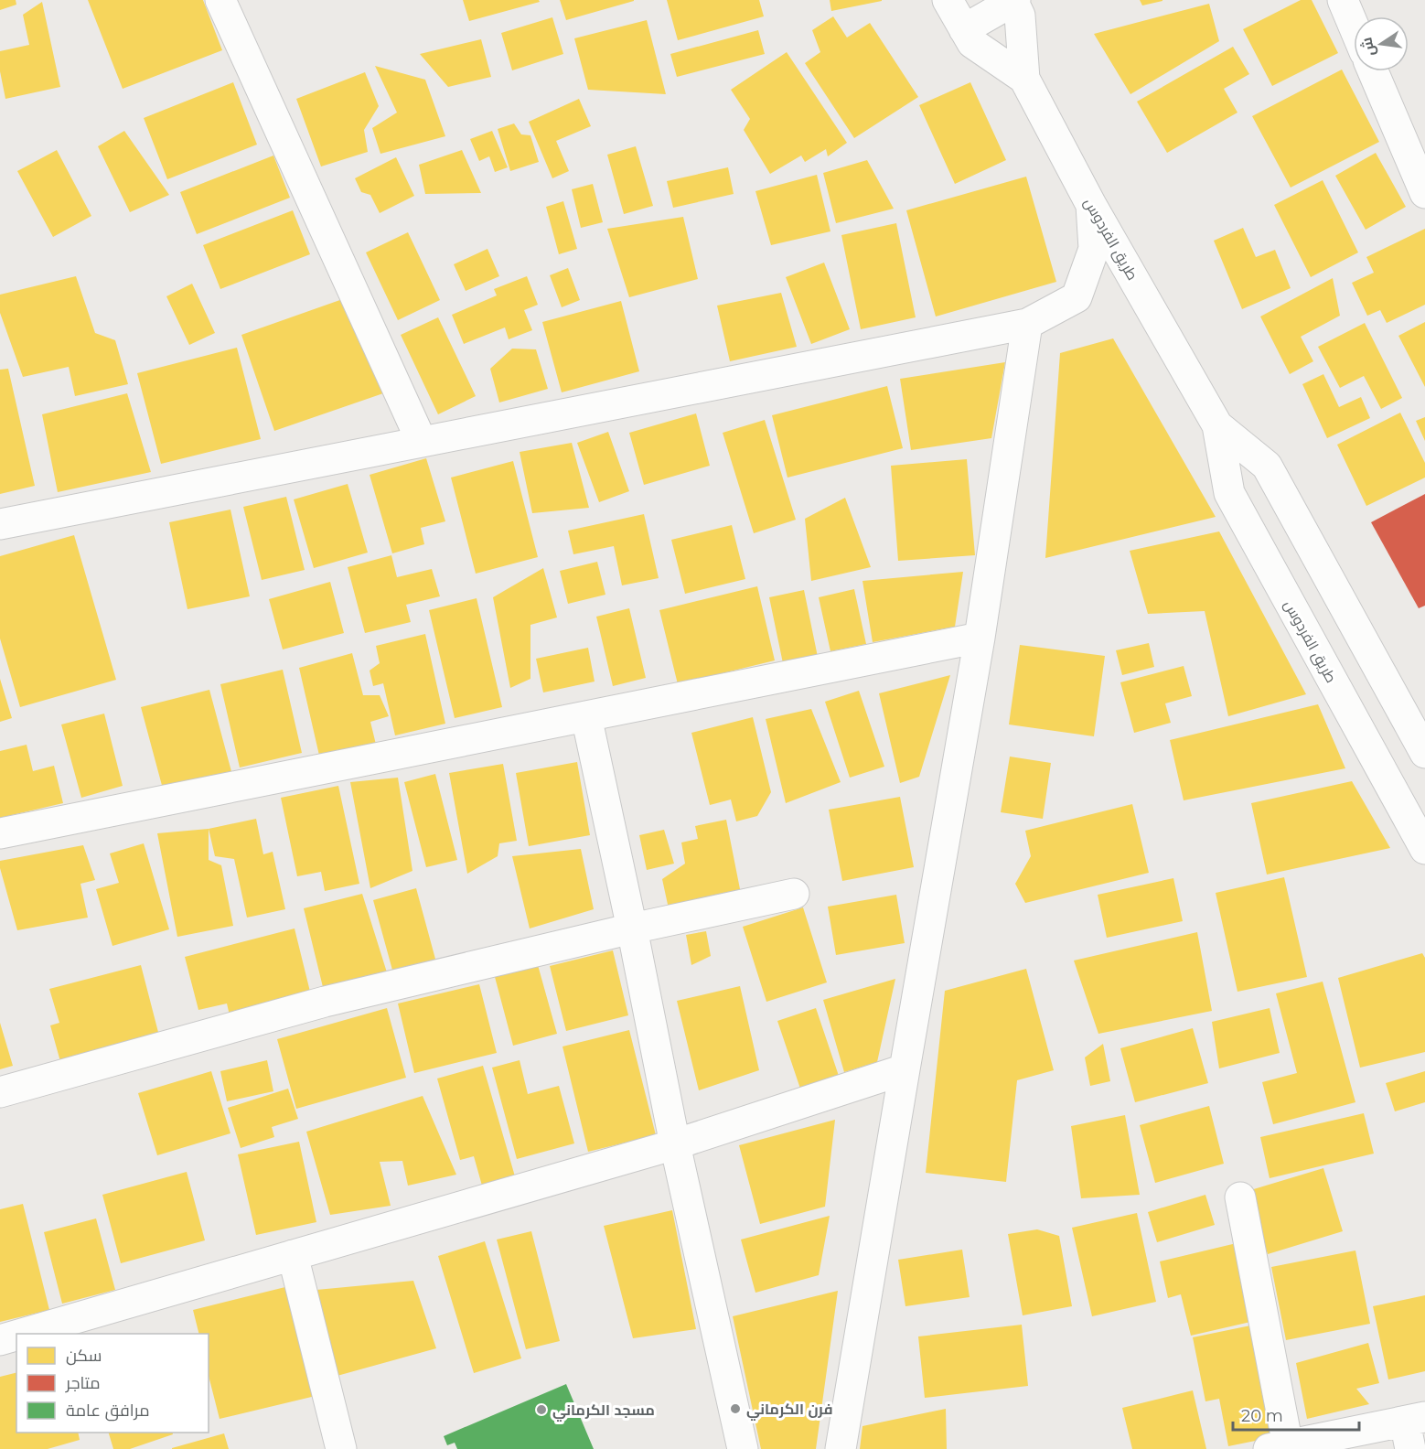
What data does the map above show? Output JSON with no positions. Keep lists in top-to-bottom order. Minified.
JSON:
{"streets":{"street":["طريق الفردوس"]},"places":["فرن الكرماني","مسجد الكرماني"],"legend":["سكن","متاجر","مرافق عامة"],"scale_bar":"20 m","north":"left"}
